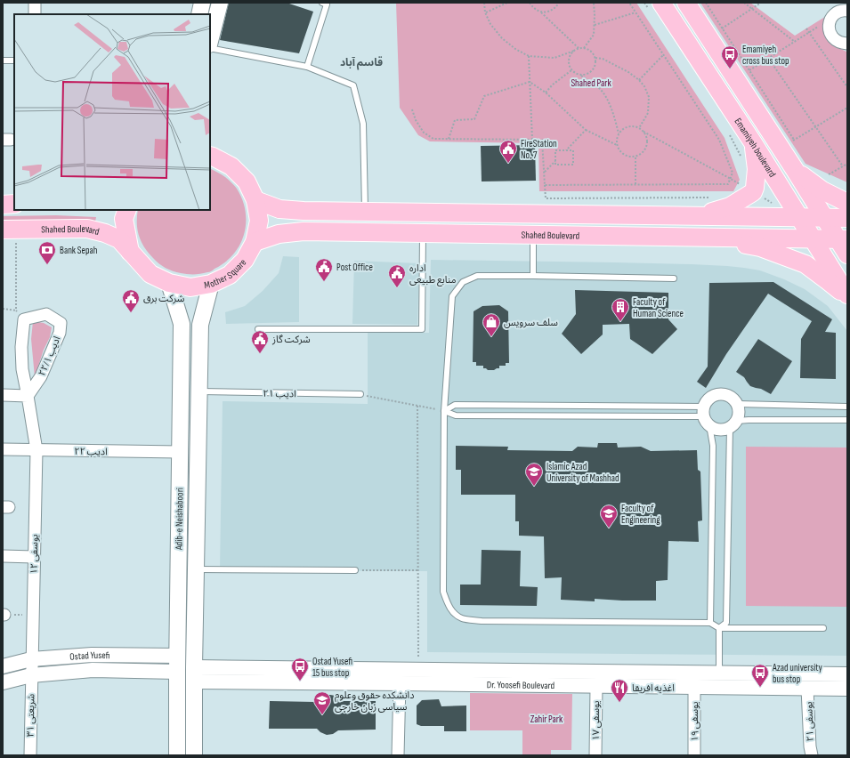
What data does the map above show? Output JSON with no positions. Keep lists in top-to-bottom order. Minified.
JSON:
{"streets":{"main road":["Emamiyeh boulevard","Shahed Boulevard","Mother Square","Adib-e Neishaboori"],"street":["ادیب ۲۲/۱","ادیب ۲۲","یوسفی ۱۲","Ostad Yusefi","Dr. Yoosefi Boulevard","شریعتی ۳۱","یوسفی ۱۷","یوسفی ۱۹","یوسفی ۲۱"],"lane":["ادیب ۲۱"]},"crossings":[["Emamiyeh boulevard","Shahed Boulevard"],["Shahed Boulevard","Mother Square"],["Mother Square","Adib-e Neishaboori"],["ادیب ۲۲/۱","ادیب ۲۲"],["ادیب ۲۲/۱","یوسفی ۱۲"],["ادیب ۲۱","Adib-e Neishaboori"],["ادیب ۲۲","Adib-e Neishaboori"],["ادیب ۲۲","یوسفی ۱۲"],["Adib-e Neishaboori","Ostad Yusefi"],["Adib-e Neishaboori","Dr. Yoosefi Boulevard"],["یوسفی ۱۲","Ostad Yusefi"],["یوسفی ۱۲","شریعتی ۳۱"],["Ostad Yusefi","شریعتی ۳۱"],["Dr. Yoosefi Boulevard","یوسفی ۱۷"],["Dr. Yoosefi Boulevard","یوسفی ۱۹"],["Dr. Yoosefi Boulevard","یوسفی ۲۱"]],"districts":["قاسم آباد"],"parks":["Shahed Park","Zahir Park"],"places":{"bus stop":["Emamiyeh cross bus stop","Ostad Yusefi 15 bus stop","Azad university bus stop"],"public building":["FireStation No. 7","Post Office","اداره منابع طبیعی","شرکت برق","شرکت گاز"],"bank":["Bank Sepah"],"building":["Faculty of Human Science"],"shop":["سلف سرویس"],"school or university":["Islamic Azad University of Mashhad","Faculty of Engineering","دانشکده حقوق وعلوم سیاسی زبان خارجی"],"restaurant":["اغذیه افریقا"]}}
